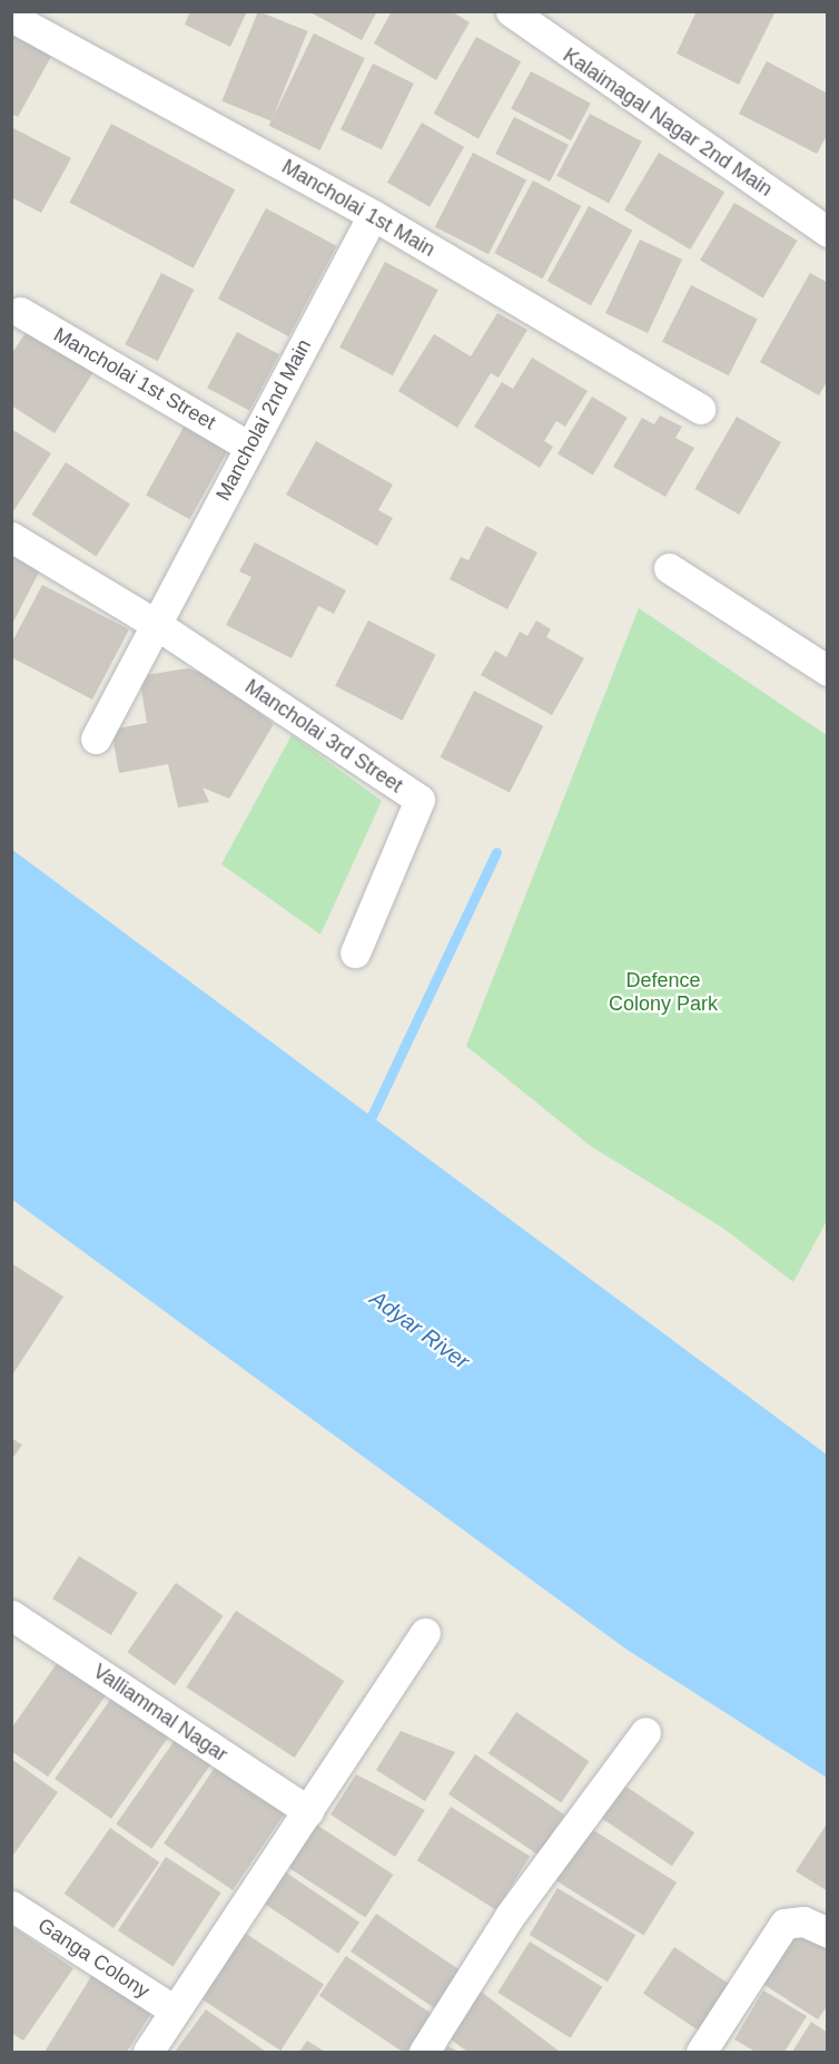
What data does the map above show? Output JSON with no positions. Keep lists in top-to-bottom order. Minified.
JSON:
{"streets":{"street":["Kalaimagal Nagar 2nd Main","Mancholai 1st Main","Mancholai 1st Street","Mancholai 2nd Main","Mancholai 3rd Street","Valliammal Nagar","Ganga Colony"]},"crossings":[["Mancholai 1st Main","Mancholai 2nd Main"],["Mancholai 1st Street","Mancholai 2nd Main"],["Mancholai 2nd Main","Mancholai 3rd Street"]],"water":["Adyar River"],"parks":["Defence Colony Park"]}
